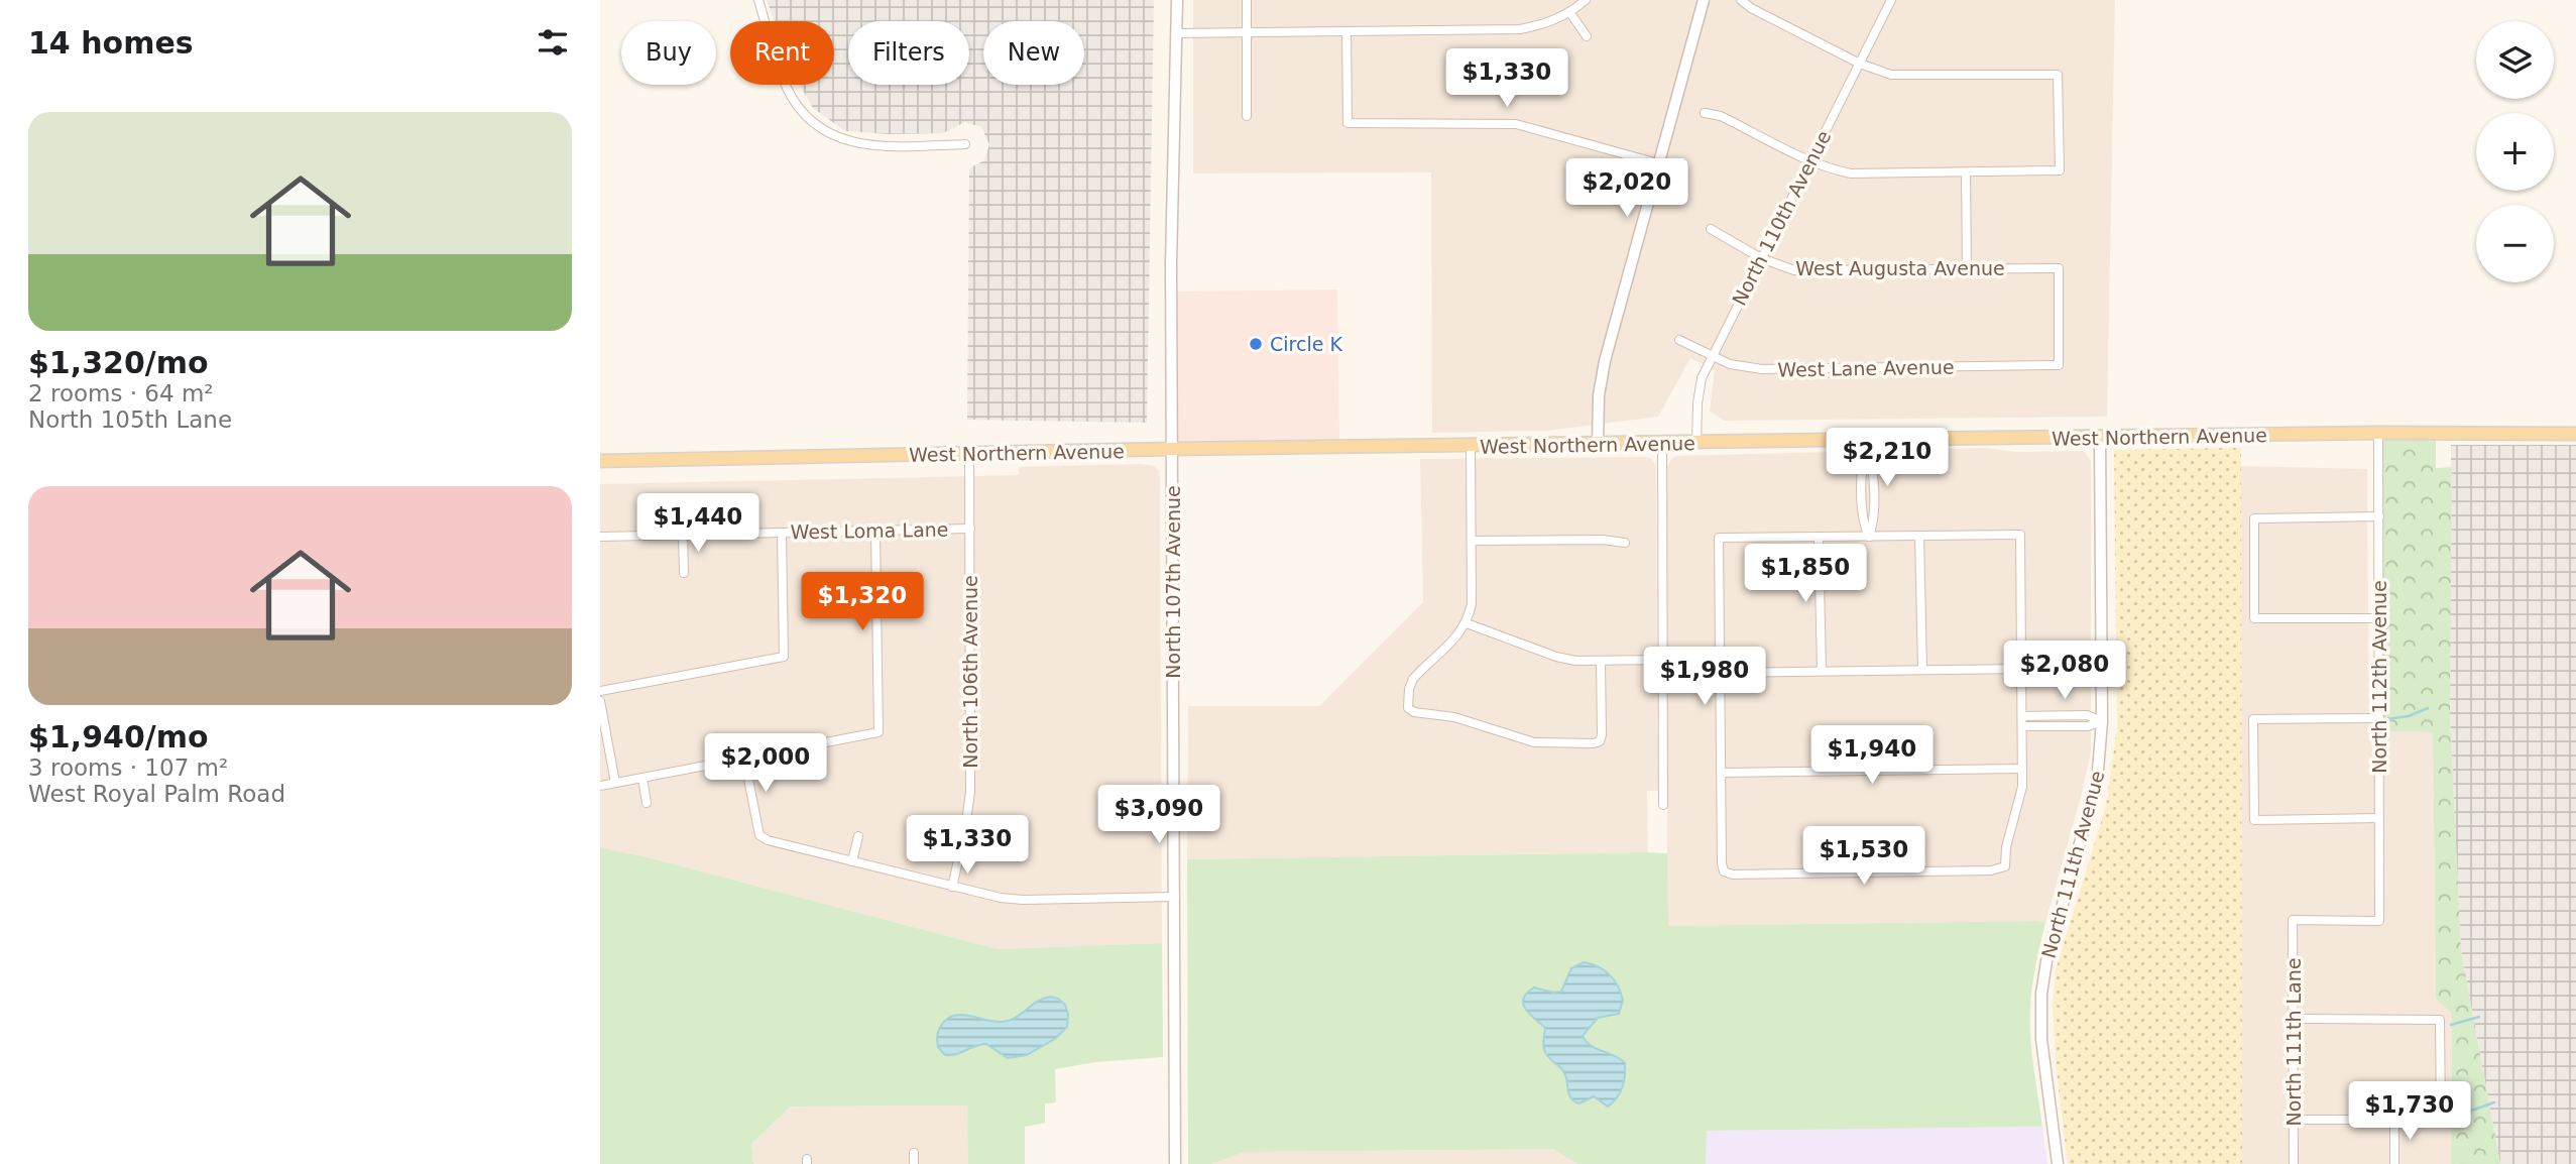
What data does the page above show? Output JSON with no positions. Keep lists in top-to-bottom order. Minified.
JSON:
{"streets":{"main road":["West Northern Avenue"],"street":["North 110th Avenue","West Augusta Avenue","West Lane Avenue","West Loma Lane","North 107th Avenue","North 106th Avenue","North 112th Avenue","North 111th Avenue","North 111th Lane"]},"crossings":[["North 110th Avenue","West Augusta Avenue"],["North 110th Avenue","West Lane Avenue"],["North 110th Avenue","West Northern Avenue"],["West Augusta Avenue","West Lane Avenue"],["West Northern Avenue","North 107th Avenue"],["West Northern Avenue","North 106th Avenue"],["West Northern Avenue","North 112th Avenue"],["West Northern Avenue","North 111th Avenue"],["West Loma Lane","North 106th Avenue"],["North 112th Avenue","North 111th Lane"]],"places":["Circle K"],"page":{"heading":"14 homes","map_buttons":["+","−"],"chip":["Buy","Rent","Filters","New"],"price":["$1,330","$2,020","$2,210","$1,440","$1,850","$1,320","$2,080","$1,980","$1,940","$2,000","$3,090","$1,330","$1,530","$1,730"],"list":[{"name":"$1,320/mo","note":"2 rooms · 64 m² · North 105th Lane"},{"name":"$1,940/mo","note":"3 rooms · 107 m² · West Royal Palm Road"}]}}
